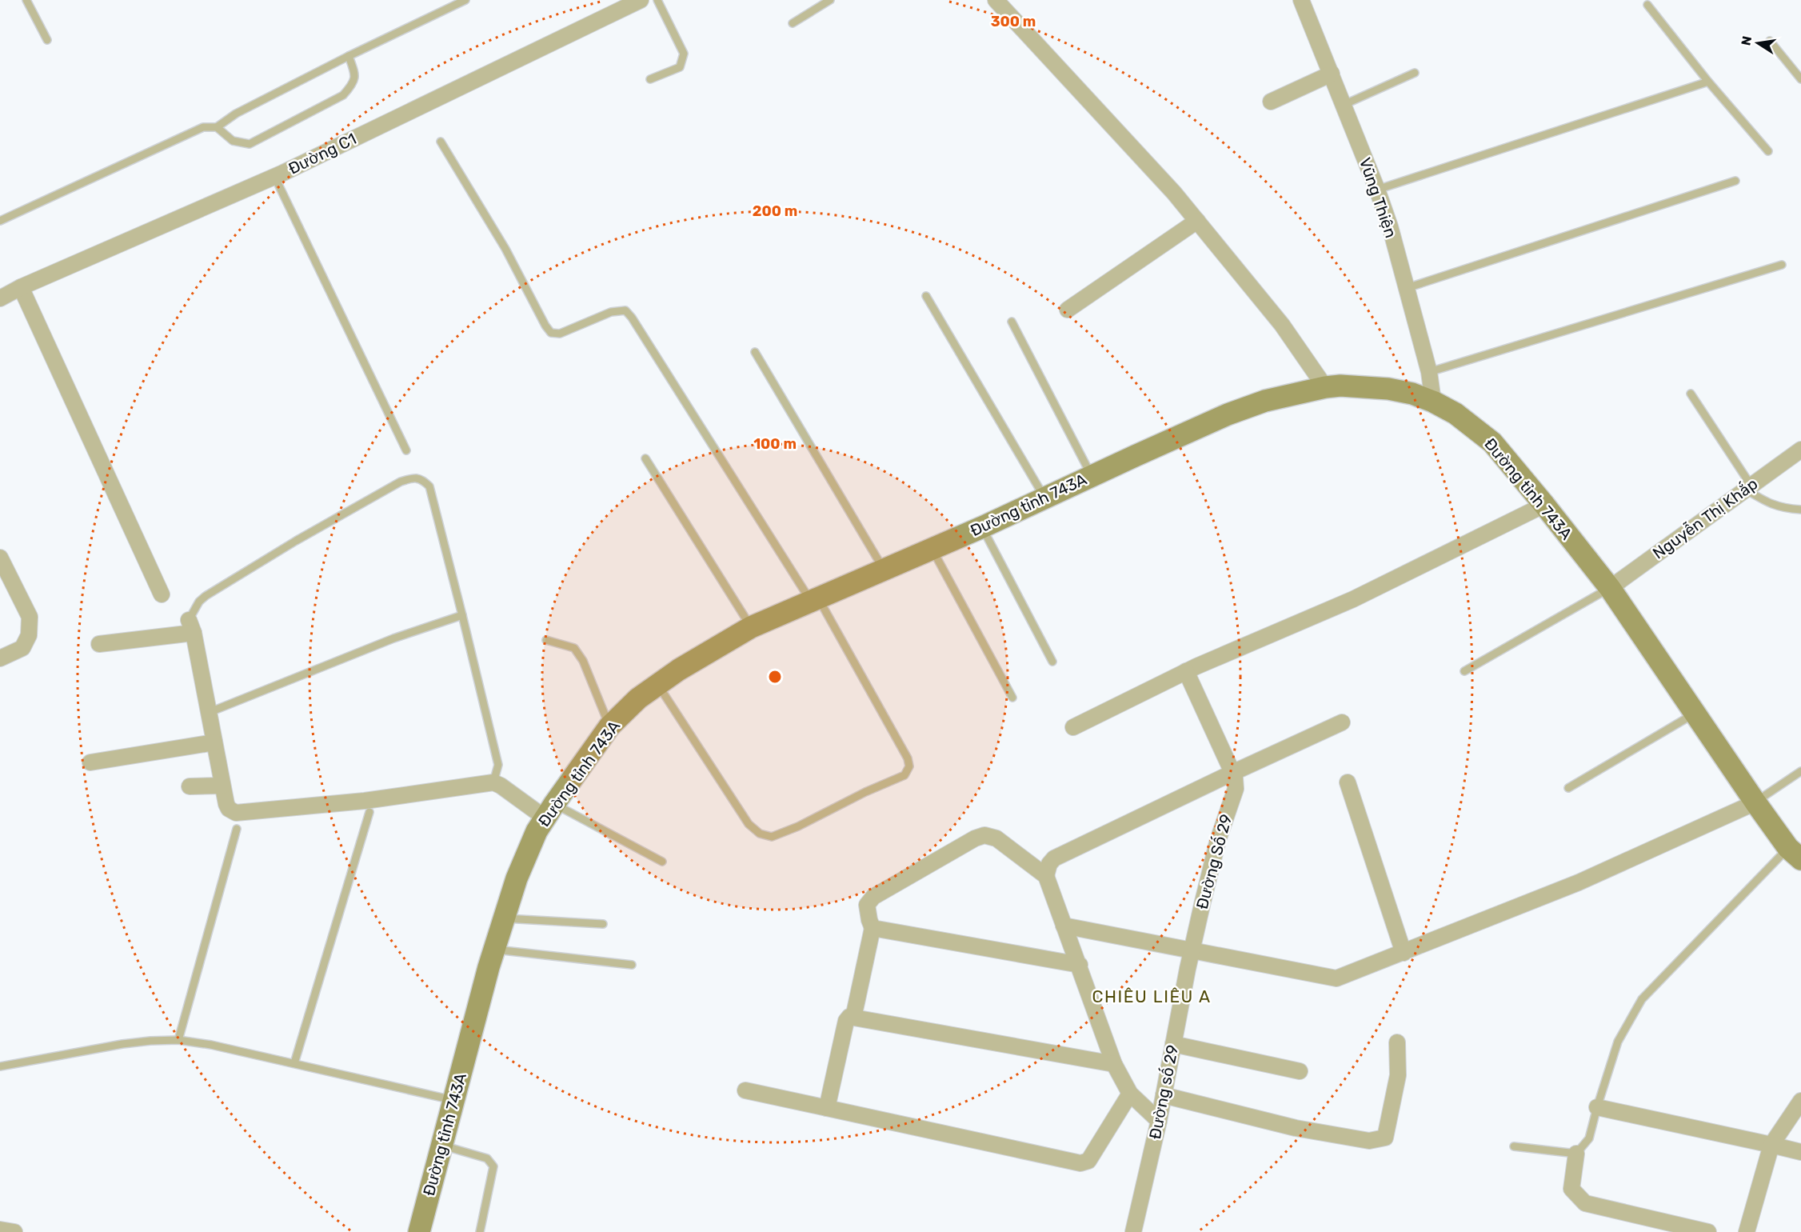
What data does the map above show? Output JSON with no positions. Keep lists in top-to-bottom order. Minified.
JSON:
{"streets":{"main road":["Đường tỉnh 743A"],"street":["Đường C1","Vũng Thiện","Nguyễn Thị Khắp","Đường Số 29","Đường số 29"]},"crossings":[["Vũng Thiện","Đường tỉnh 743A"],["Đường tỉnh 743A","Nguyễn Thị Khắp"],["Đường Số 29","Đường số 29"]],"districts":["CHIÊU LIÊU A"],"north":"left","rings":["300 m","200 m","100 m"]}
